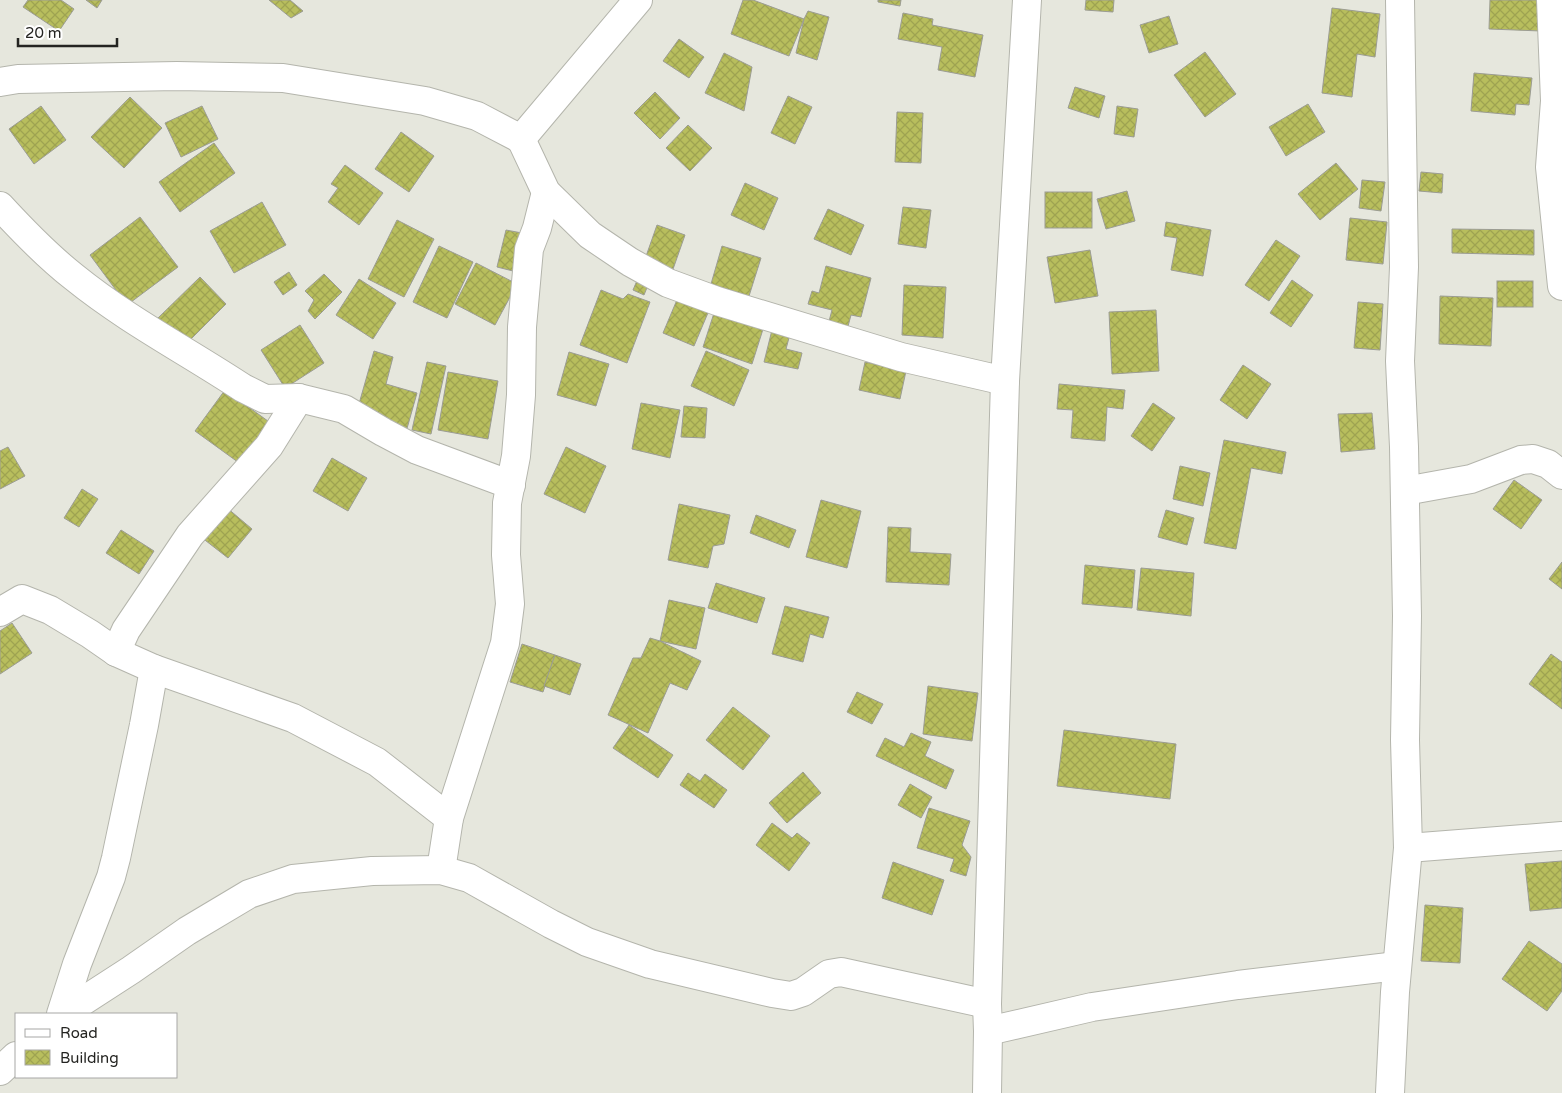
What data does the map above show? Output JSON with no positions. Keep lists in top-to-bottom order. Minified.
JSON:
{"legend":["Road","Building"],"scale_bar":"20 m"}
